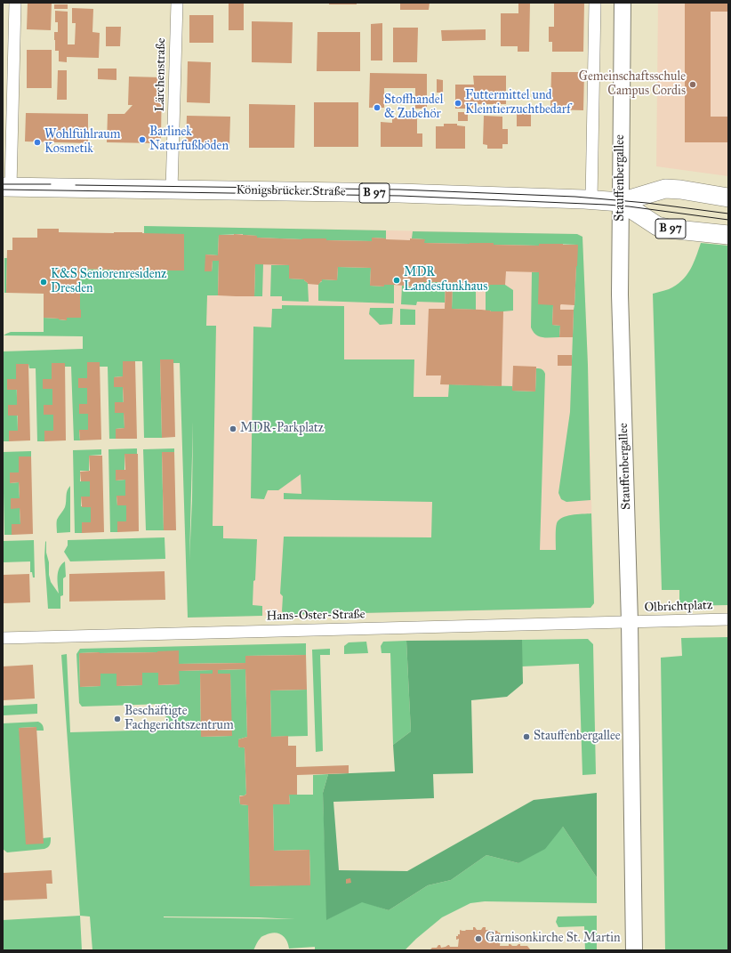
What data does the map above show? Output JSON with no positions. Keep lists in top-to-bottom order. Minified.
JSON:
{"streets":{"main road":["Stauffenbergallee","Königsbrücker Straße","B 97"],"street":["Lärchenstraße","Olbrichtplatz","Hans-Oster-Straße"]},"crossings":[["Lärchenstraße","Königsbrücker Straße"],["Stauffenbergallee","Königsbrücker Straße"],["Stauffenbergallee","Olbrichtplatz"],["Stauffenbergallee","Hans-Oster-Straße"],["Olbrichtplatz","Hans-Oster-Straße"]],"places":["Gemeinschaftsschule Campus Cordis","Futtermittel und Kleintierzuchtbedarf","Stoffhandel & Zubehör","Barlinek Naturfußböden","Wohlfühlraum Kosmetik","MDR Landesfunkhaus","K&S Seniorenresidenz Dresden","MDR-Parkplatz","Beschäftigte Fachgerichtszentrum","Stauffenbergallee","Garnisonkirche St. Martin"]}
